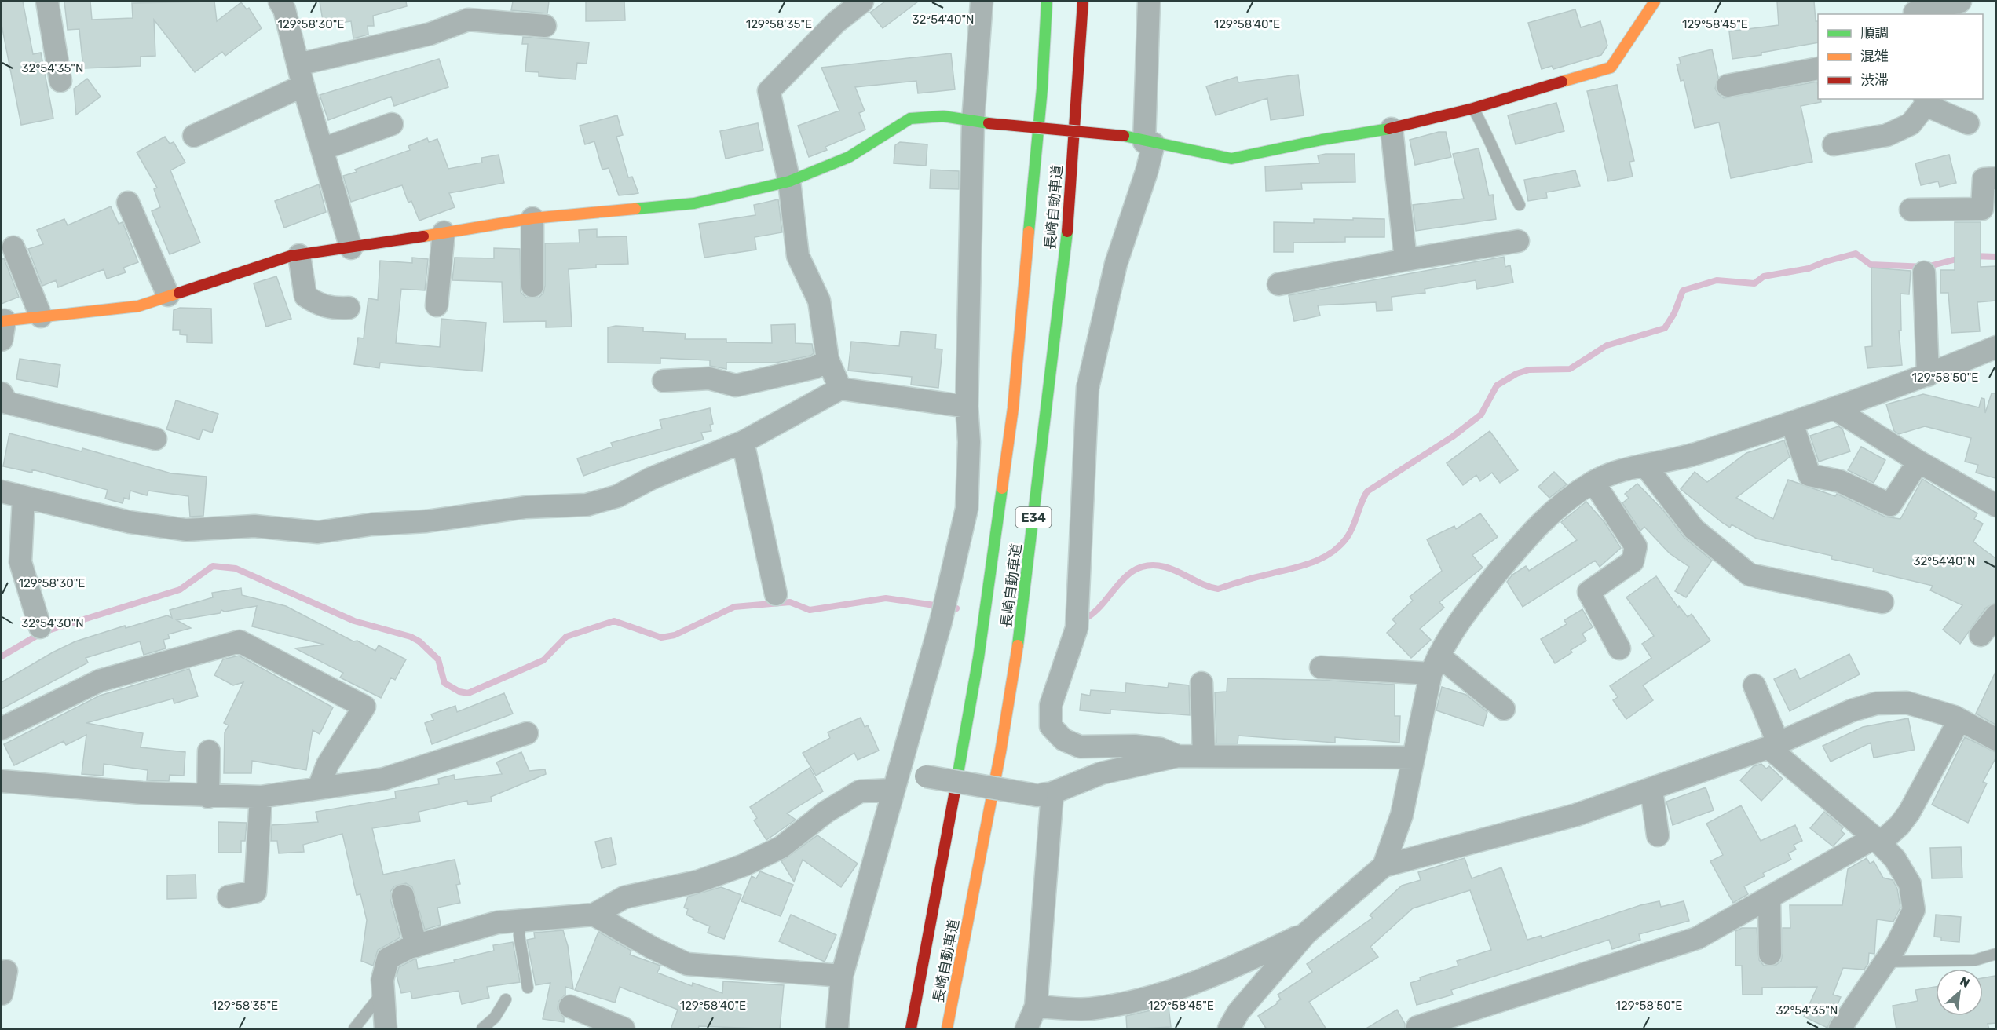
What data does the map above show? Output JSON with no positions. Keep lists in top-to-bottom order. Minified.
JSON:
{"streets":{"main road":["長崎自動車道","E34"]},"legend":["順調","混雑","渋滞"],"north":"top right","coordinates":["32°54'40\"N","129°58'30\"E","129°58'35\"E","129°58'40\"E","129°58'45\"E","32°54'35\"N","129°58'50\"E","32°54'30\"N"]}
